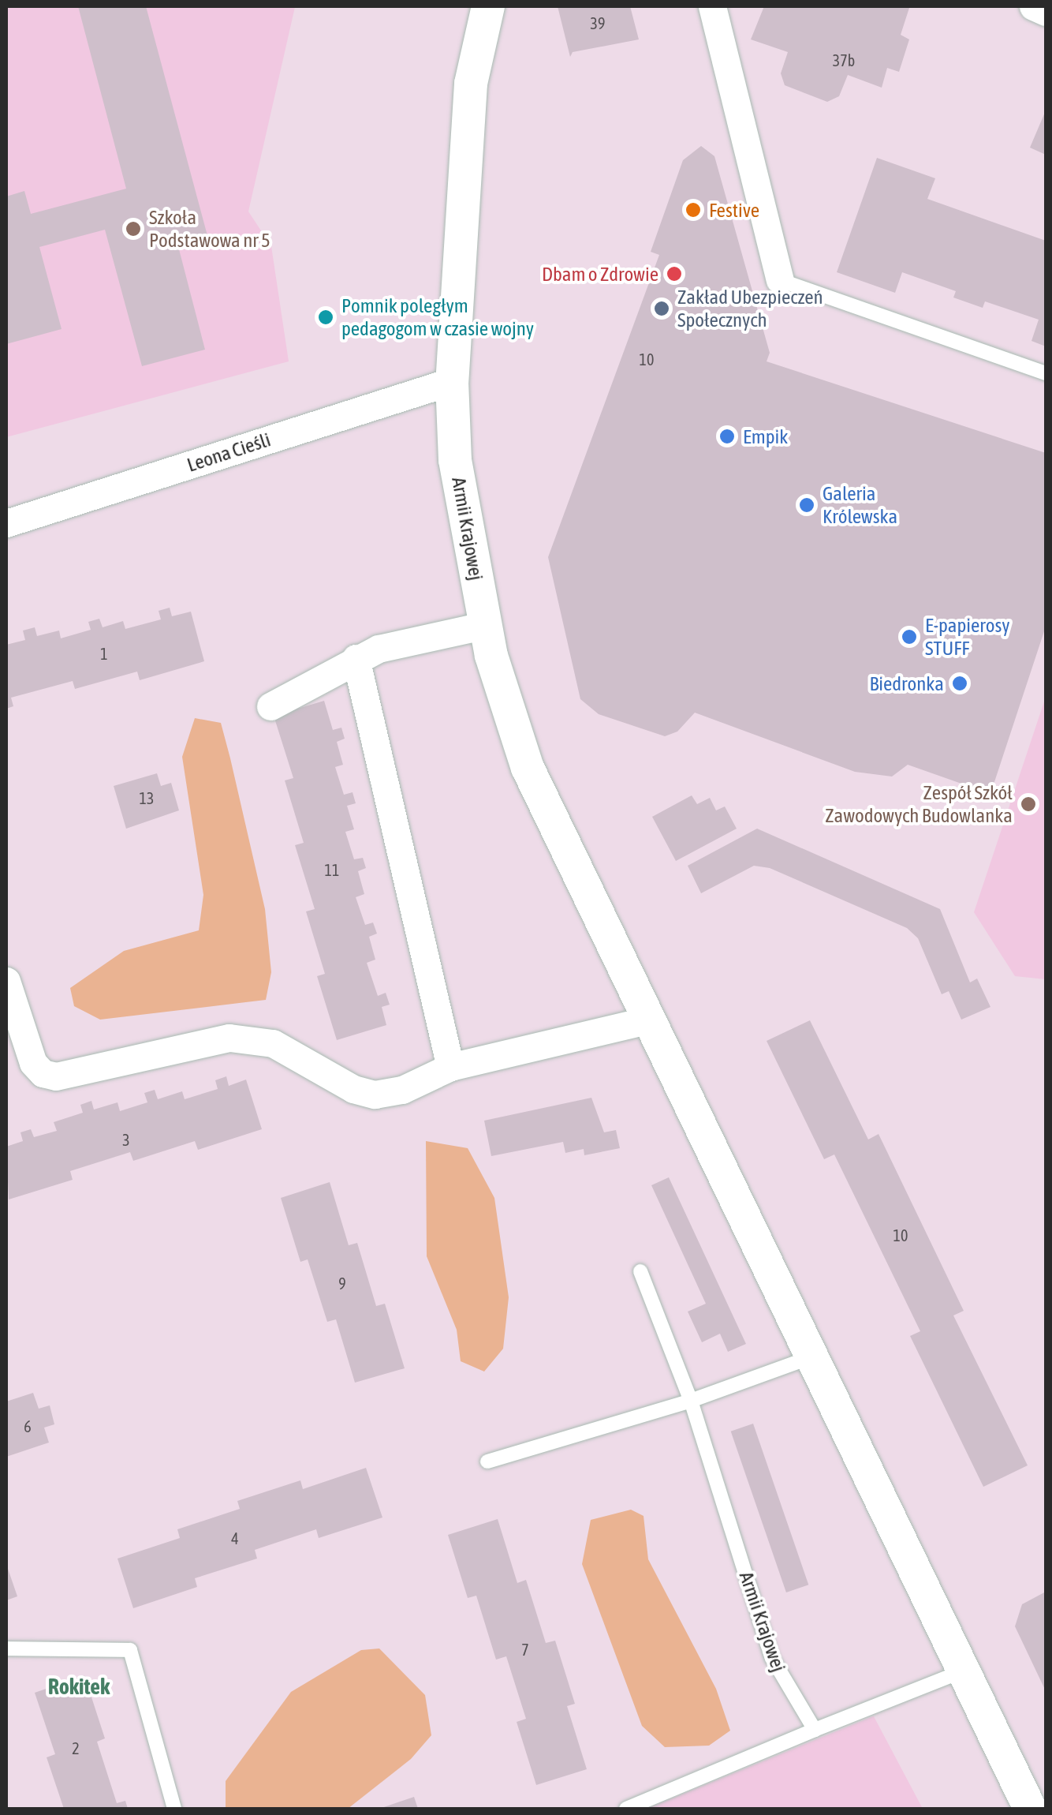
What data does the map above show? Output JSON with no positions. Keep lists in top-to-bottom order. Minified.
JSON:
{"streets":{"street":["Leona Cieśli","Armii Krajowej"]},"crossings":[["Leona Cieśli","Armii Krajowej"]],"districts":["Rokitek"],"places":["Festive","Szkoła Podstawowa nr 5","Dbam o Zdrowie","Zakład Ubezpieczeń Społecznych","Pomnik poległym pedagogom w czasie wojny","Empik","Galeria Królewska","E-papierosy STUFF","Biedronka","Zespół Szkół Zawodowych Budowlanka"],"house_numbers":["39","37b","10","1","13","11","3","10","9","6","4","7","2"]}
